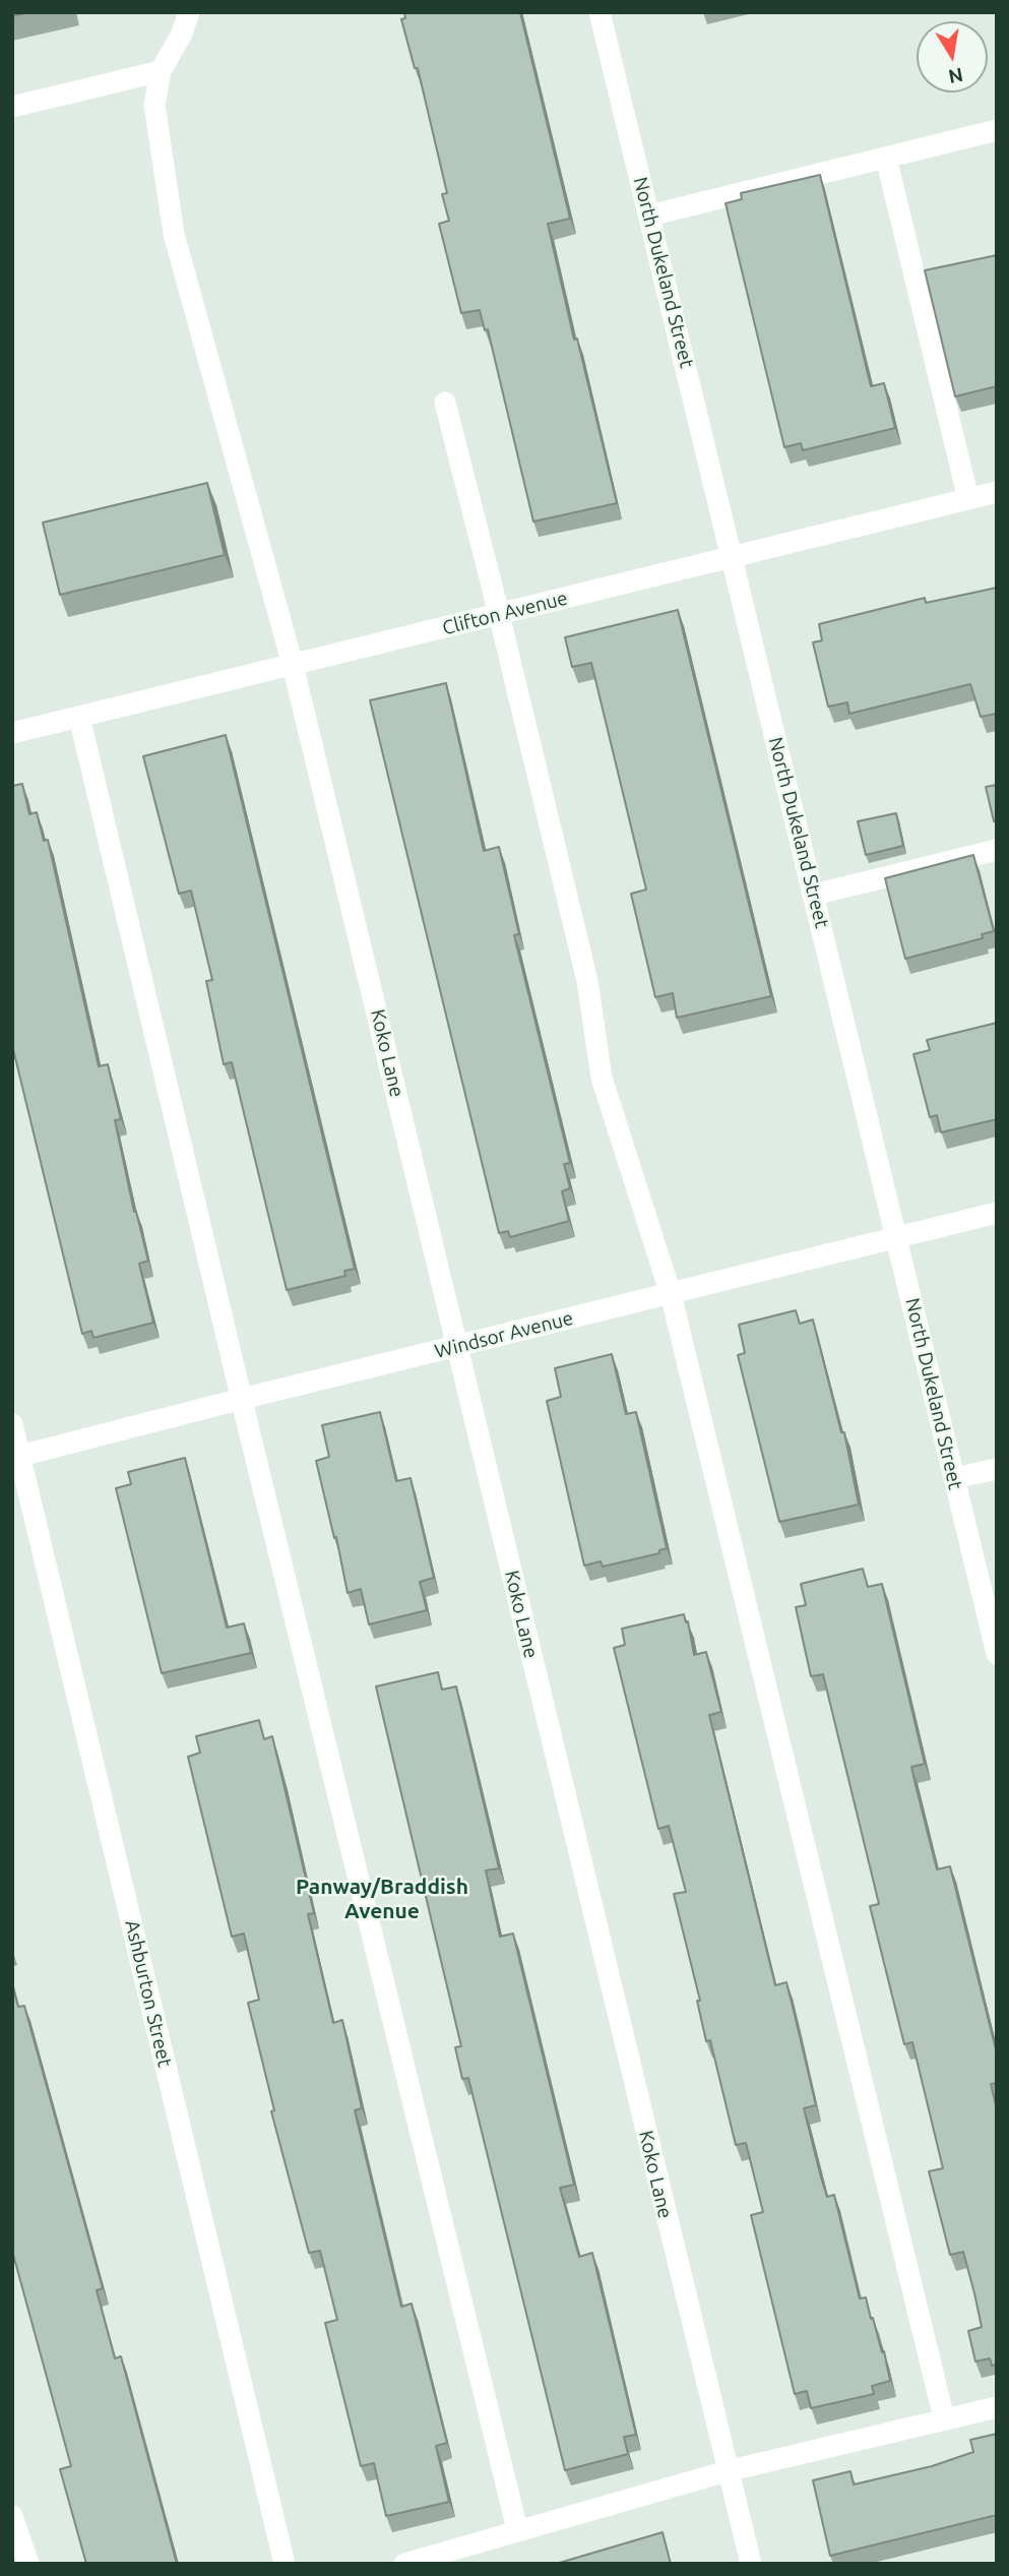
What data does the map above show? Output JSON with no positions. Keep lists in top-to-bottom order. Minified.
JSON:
{"streets":{"street":["North Dukeland Street","Clifton Avenue","Koko Lane","Windsor Avenue","Ashburton Street"]},"crossings":[["North Dukeland Street","Clifton Avenue"],["North Dukeland Street","Windsor Avenue"],["Clifton Avenue","Koko Lane"],["Koko Lane","Windsor Avenue"],["Windsor Avenue","Ashburton Street"]],"districts":["Panway/Braddish Avenue"],"north":"bottom"}
